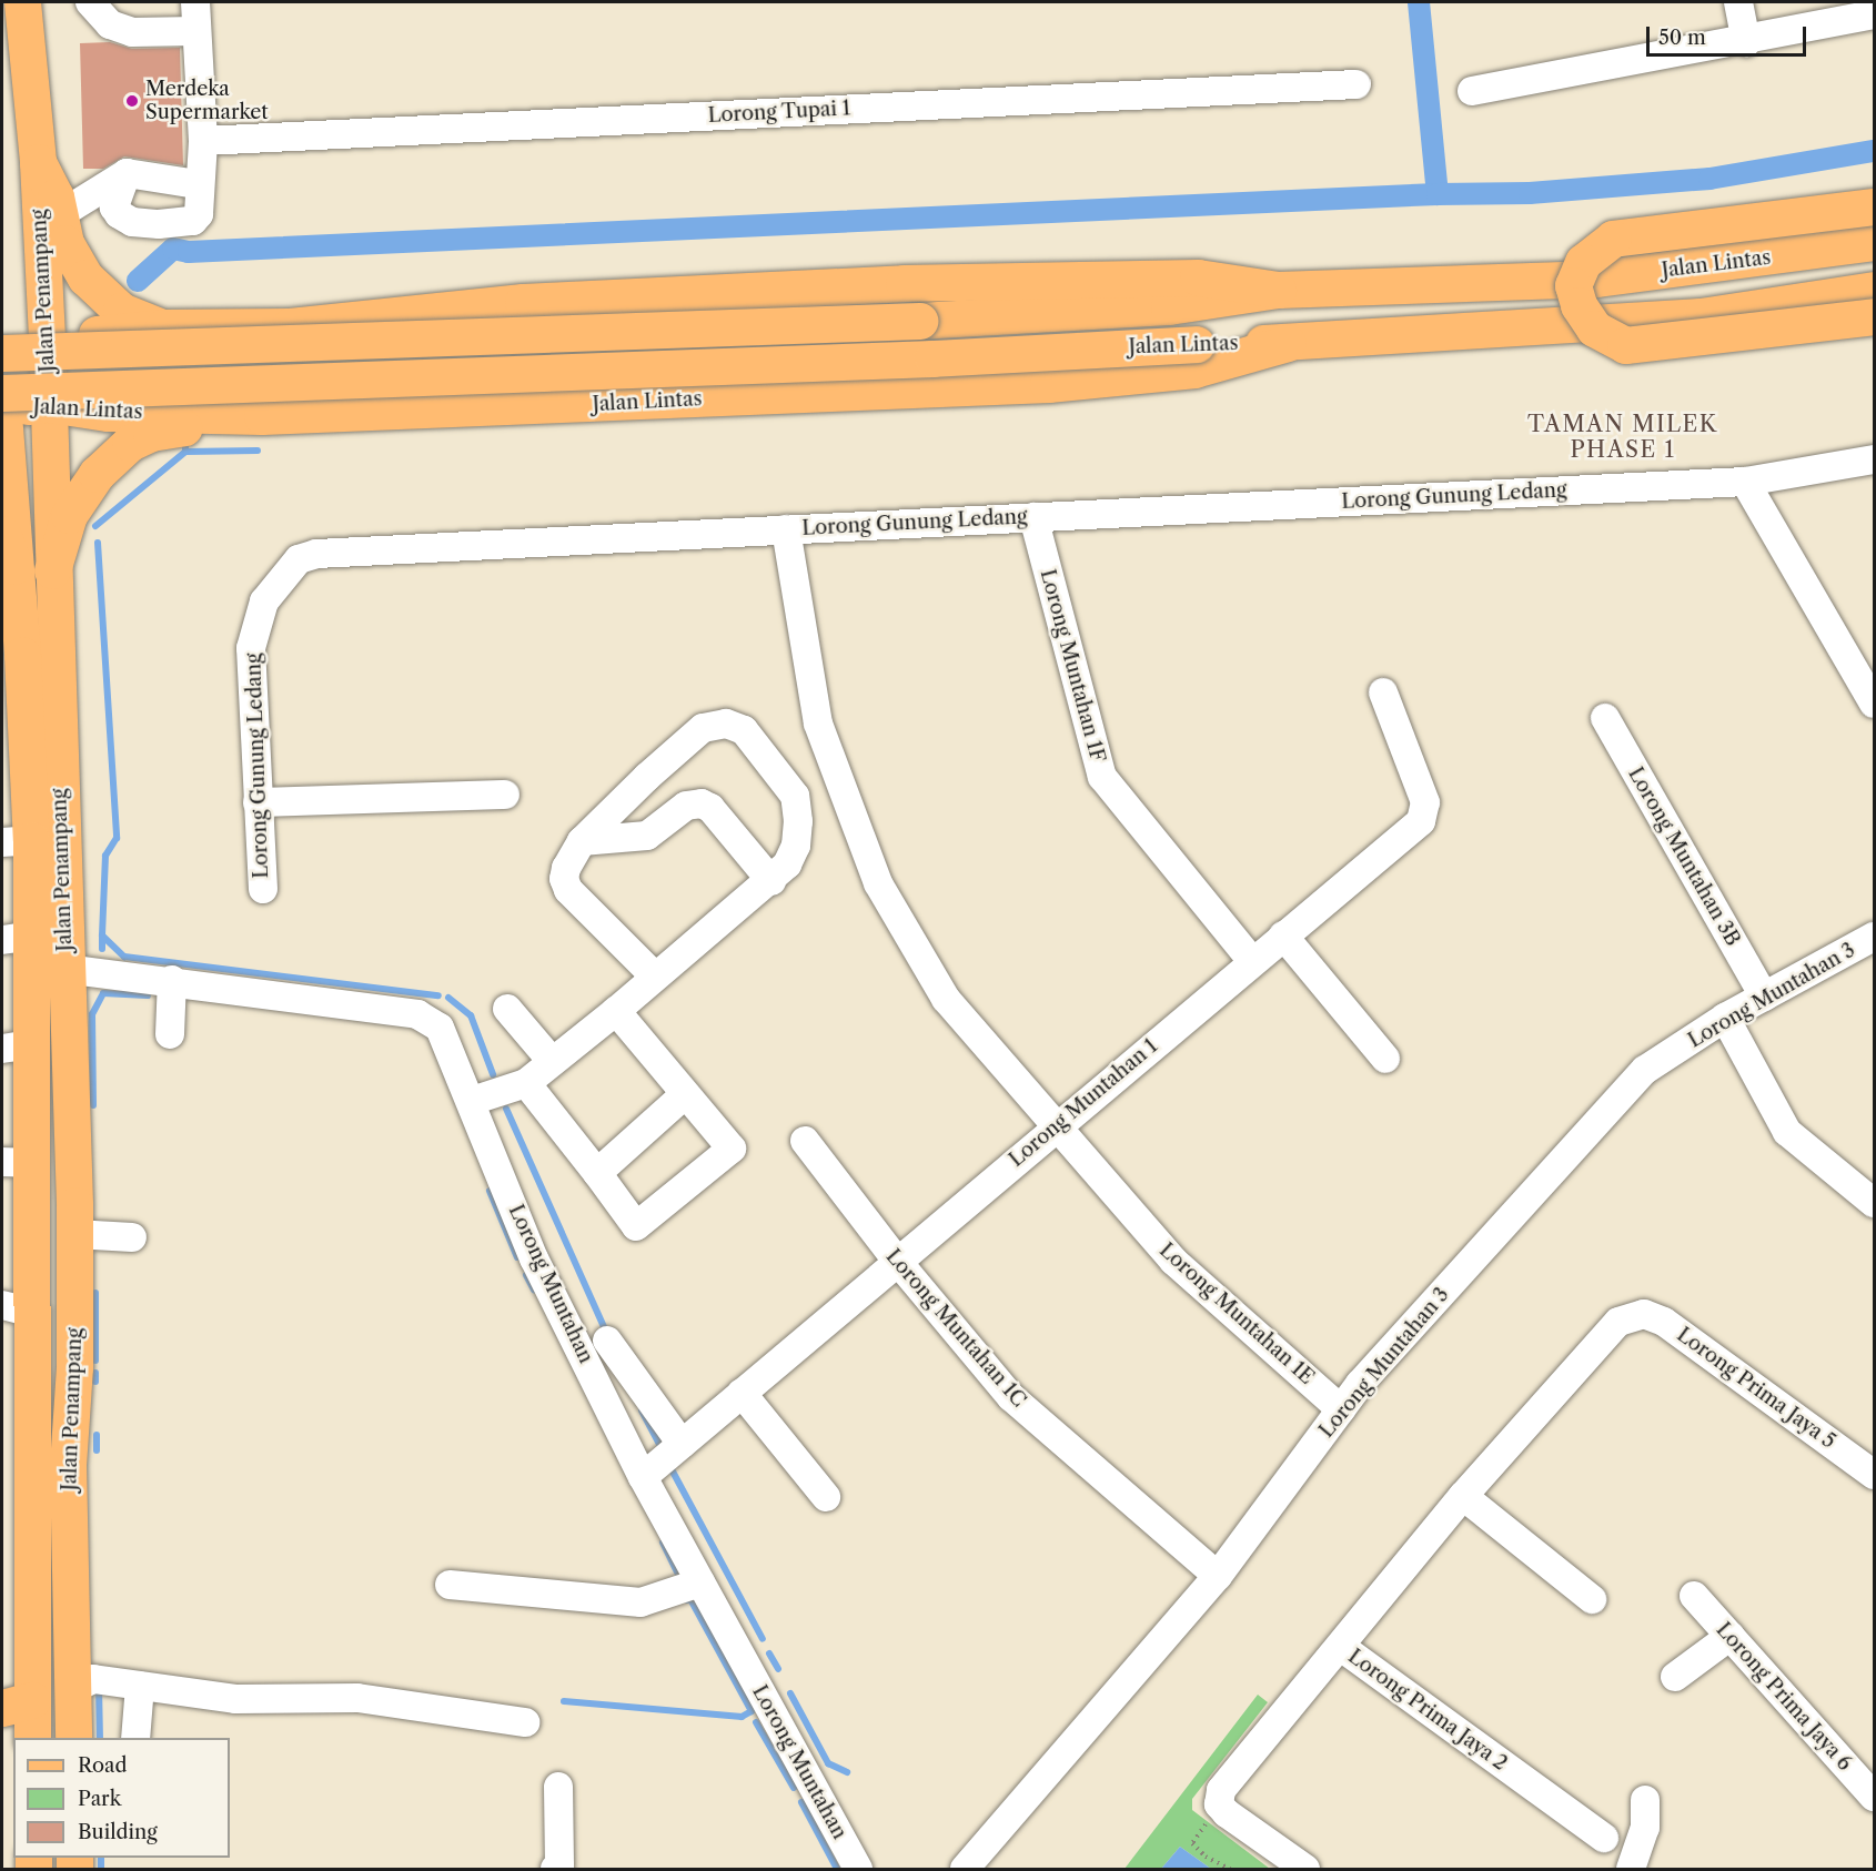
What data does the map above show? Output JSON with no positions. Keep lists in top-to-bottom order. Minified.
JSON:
{"streets":{"main road":["Jalan Lintas","Jalan Penampang"],"street":["Lorong Tupai 1","Lorong Gunung Ledang","Lorong Muntahan 1F","Lorong Muntahan 3B","Lorong Muntahan 3","Lorong Muntahan 1","Lorong Muntahan","Lorong Muntahan 1E","Lorong Muntahan 1C","Lorong Prima Jaya 5","Lorong Prima Jaya 6","Lorong Prima Jaya 2"]},"crossings":[["Jalan Lintas","Jalan Penampang"],["Jalan Penampang","Lorong Muntahan"],["Lorong Gunung Ledang","Lorong Muntahan 1F"],["Lorong Gunung Ledang","Lorong Muntahan 1E"],["Lorong Muntahan 1F","Lorong Muntahan 1"],["Lorong Muntahan 3B","Lorong Muntahan 3"],["Lorong Muntahan 3","Lorong Muntahan 1E"],["Lorong Muntahan 3","Lorong Muntahan 1C"],["Lorong Muntahan 1","Lorong Muntahan"],["Lorong Muntahan 1","Lorong Muntahan 1E"],["Lorong Muntahan 1","Lorong Muntahan 1C"]],"districts":["TAMAN MILEK PHASE 1"],"places":["Merdeka Supermarket"],"legend":["Road","Park","Building"],"scale_bar":"50 m"}
